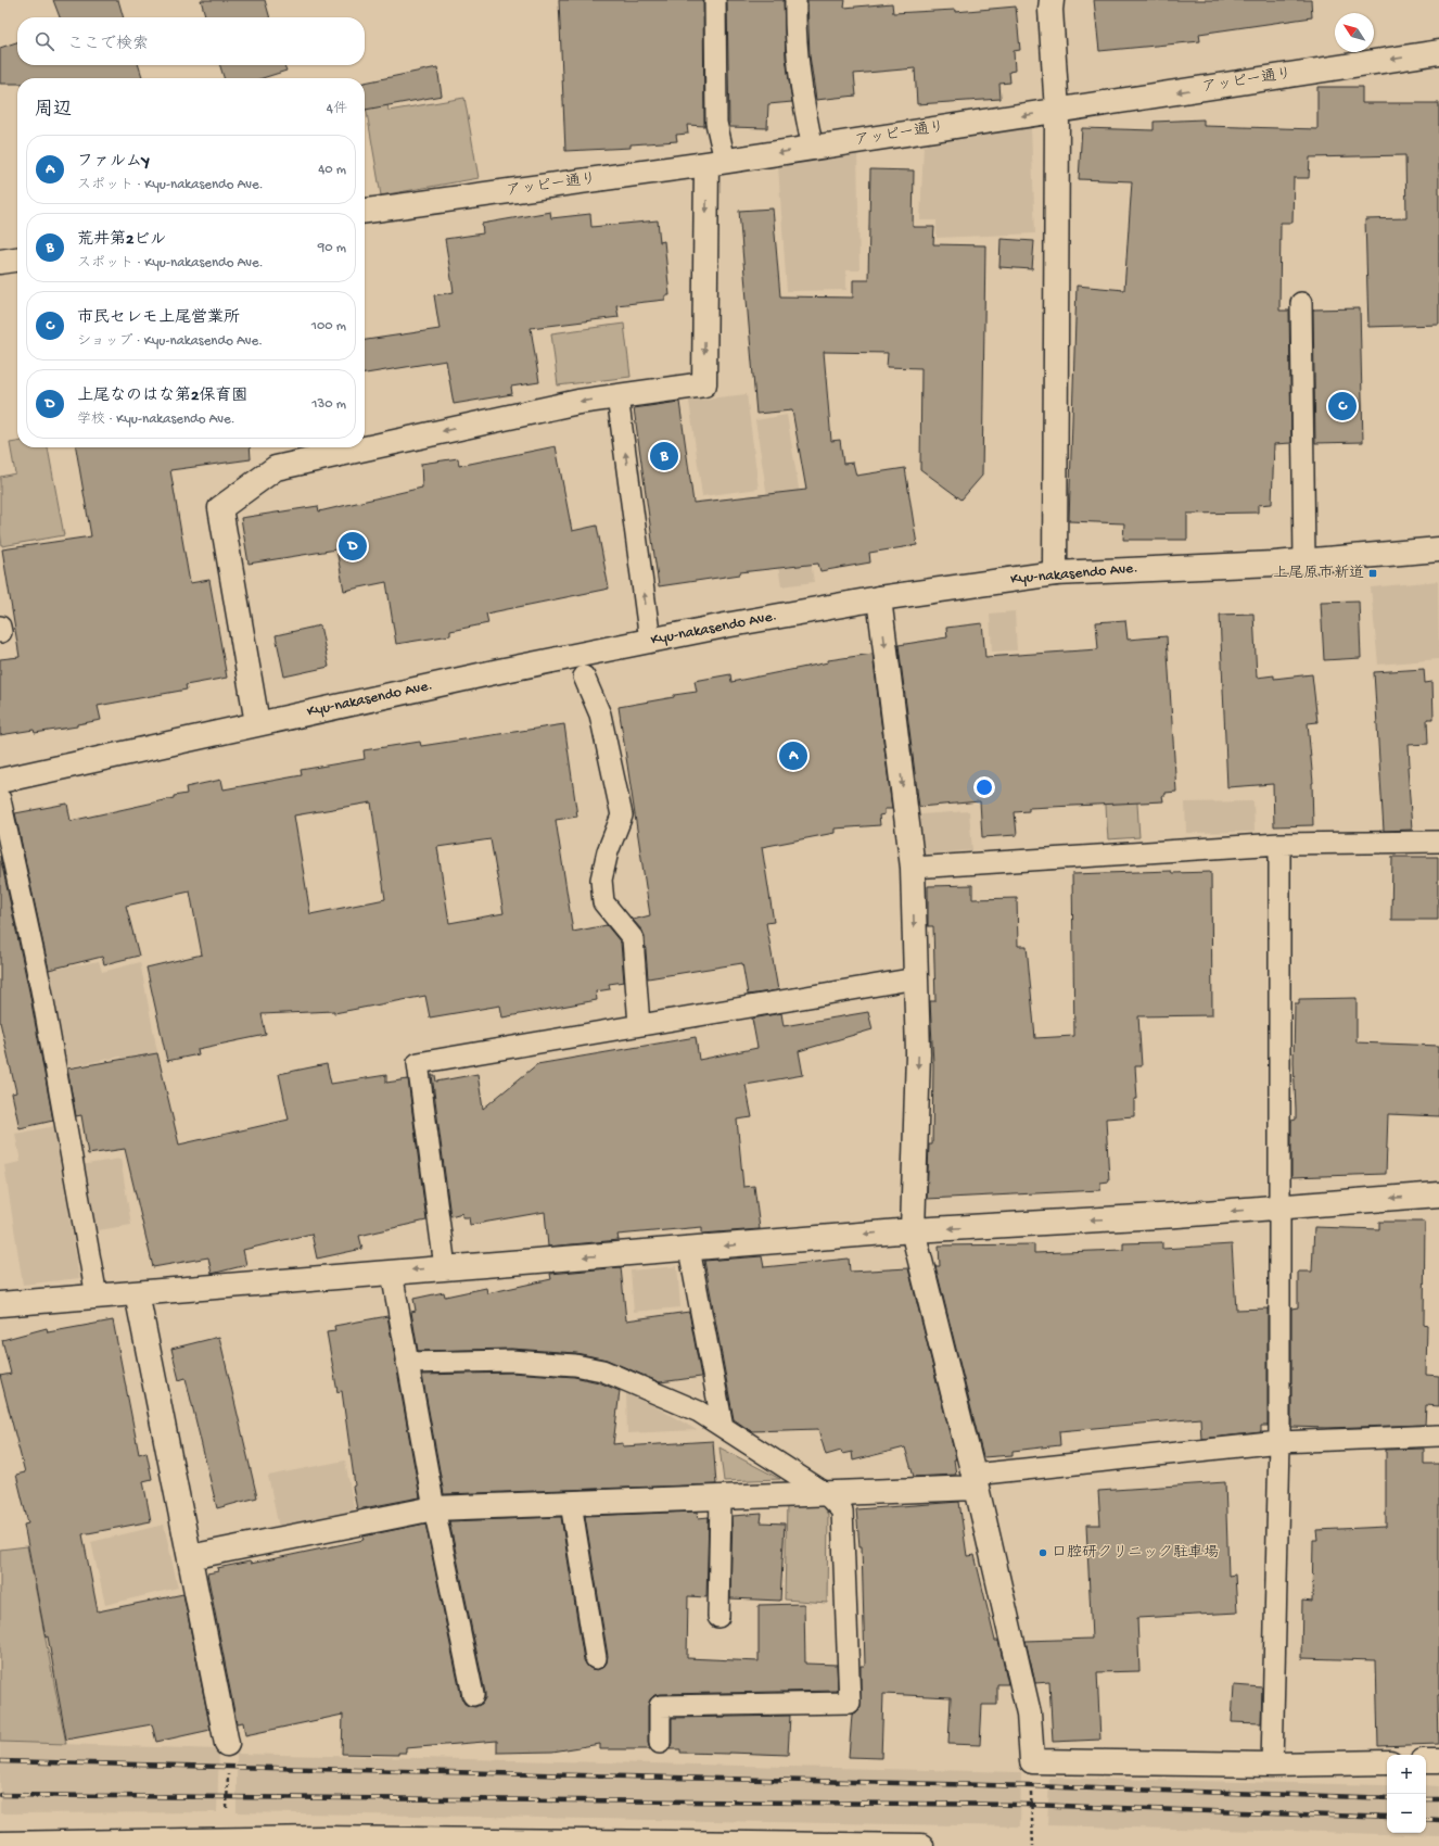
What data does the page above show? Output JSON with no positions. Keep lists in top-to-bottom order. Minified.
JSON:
{"streets":{"street":["アッピー通り","Kyu-nakasendo Ave."]},"one_way":["アッピー通り"],"places":{"transit":["上尾原市新道"],"other":["口腔研クリニック駐車場"]},"north":"top left","page":{"search":"ここで検索","heading":["周辺","4件"],"list":[{"mark":"A","name":"ファルムY","note":"スポット · Kyu-nakasendo Ave.","value":"40 m"},{"mark":"B","name":"荒井第2ビル","note":"スポット · Kyu-nakasendo Ave.","value":"90 m"},{"mark":"C","name":"市民セレモ上尾営業所","note":"ショップ · Kyu-nakasendo Ave.","value":"100 m"},{"mark":"D","name":"上尾なのはな第2保育園","note":"学校 · Kyu-nakasendo Ave.","value":"130 m"}],"pins":["C","B","D","A"],"map_buttons":["+","−"]}}
